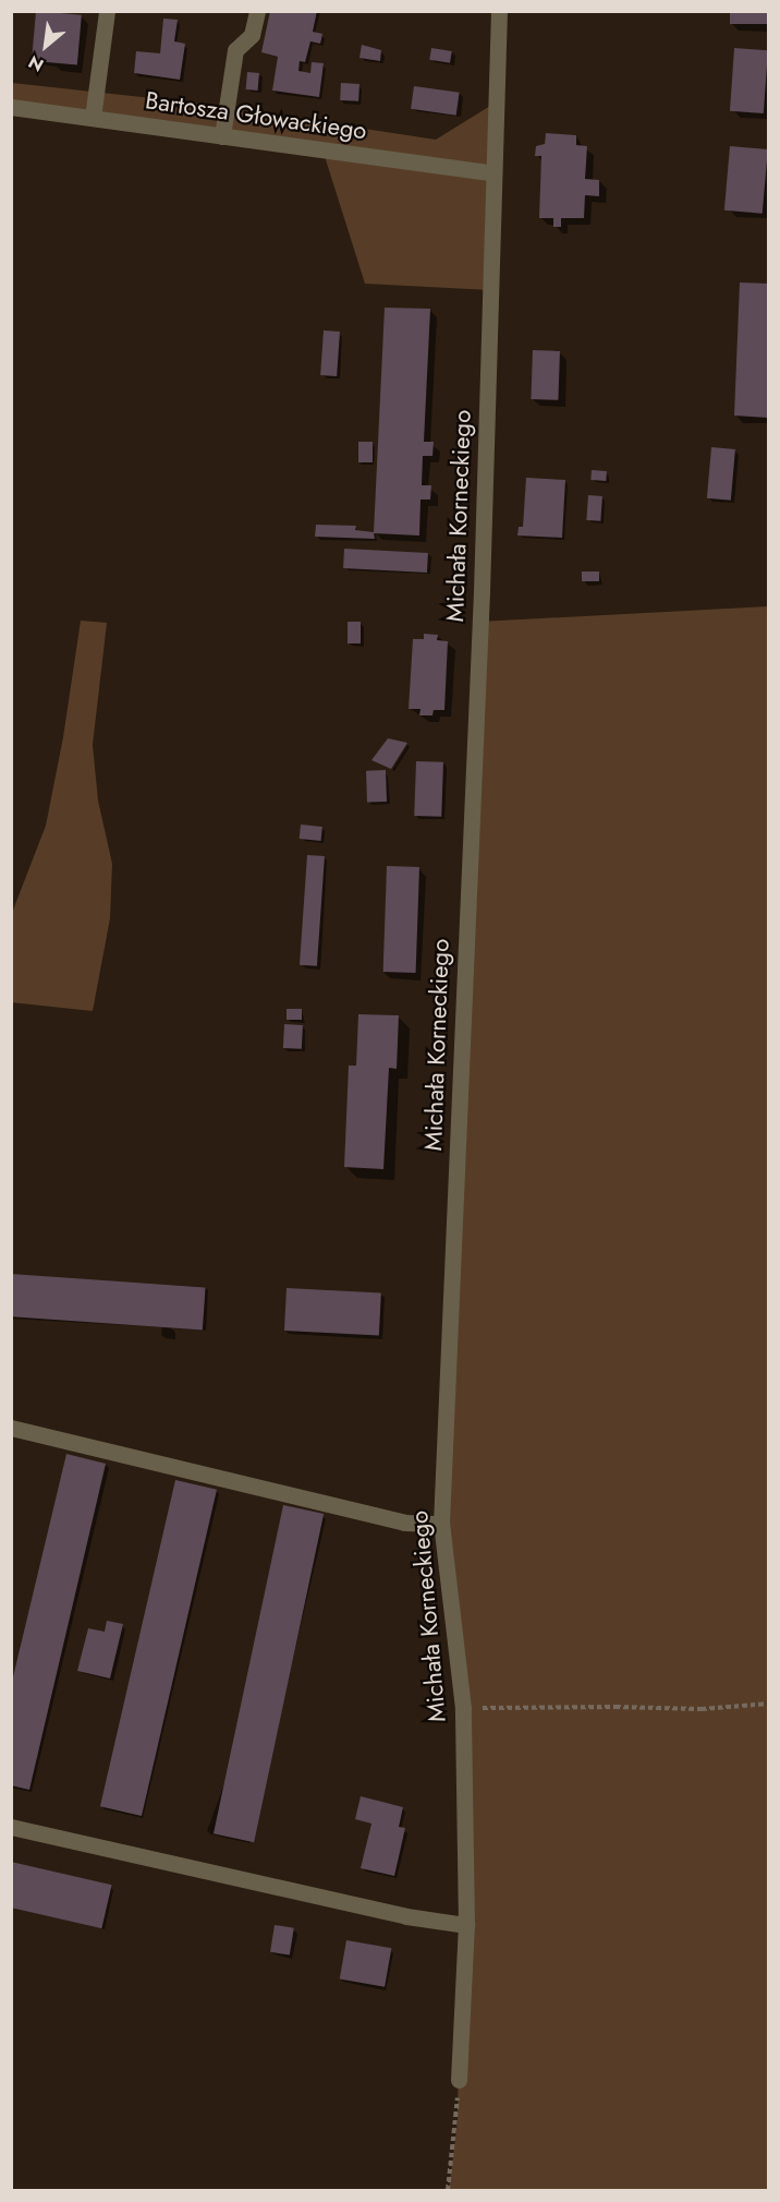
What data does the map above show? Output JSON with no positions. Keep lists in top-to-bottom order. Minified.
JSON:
{"streets":{"street":["Bartosza Głowackiego","Michała Korneckiego"]},"crossings":[["Bartosza Głowackiego","Michała Korneckiego"]],"north":"bottom left"}
